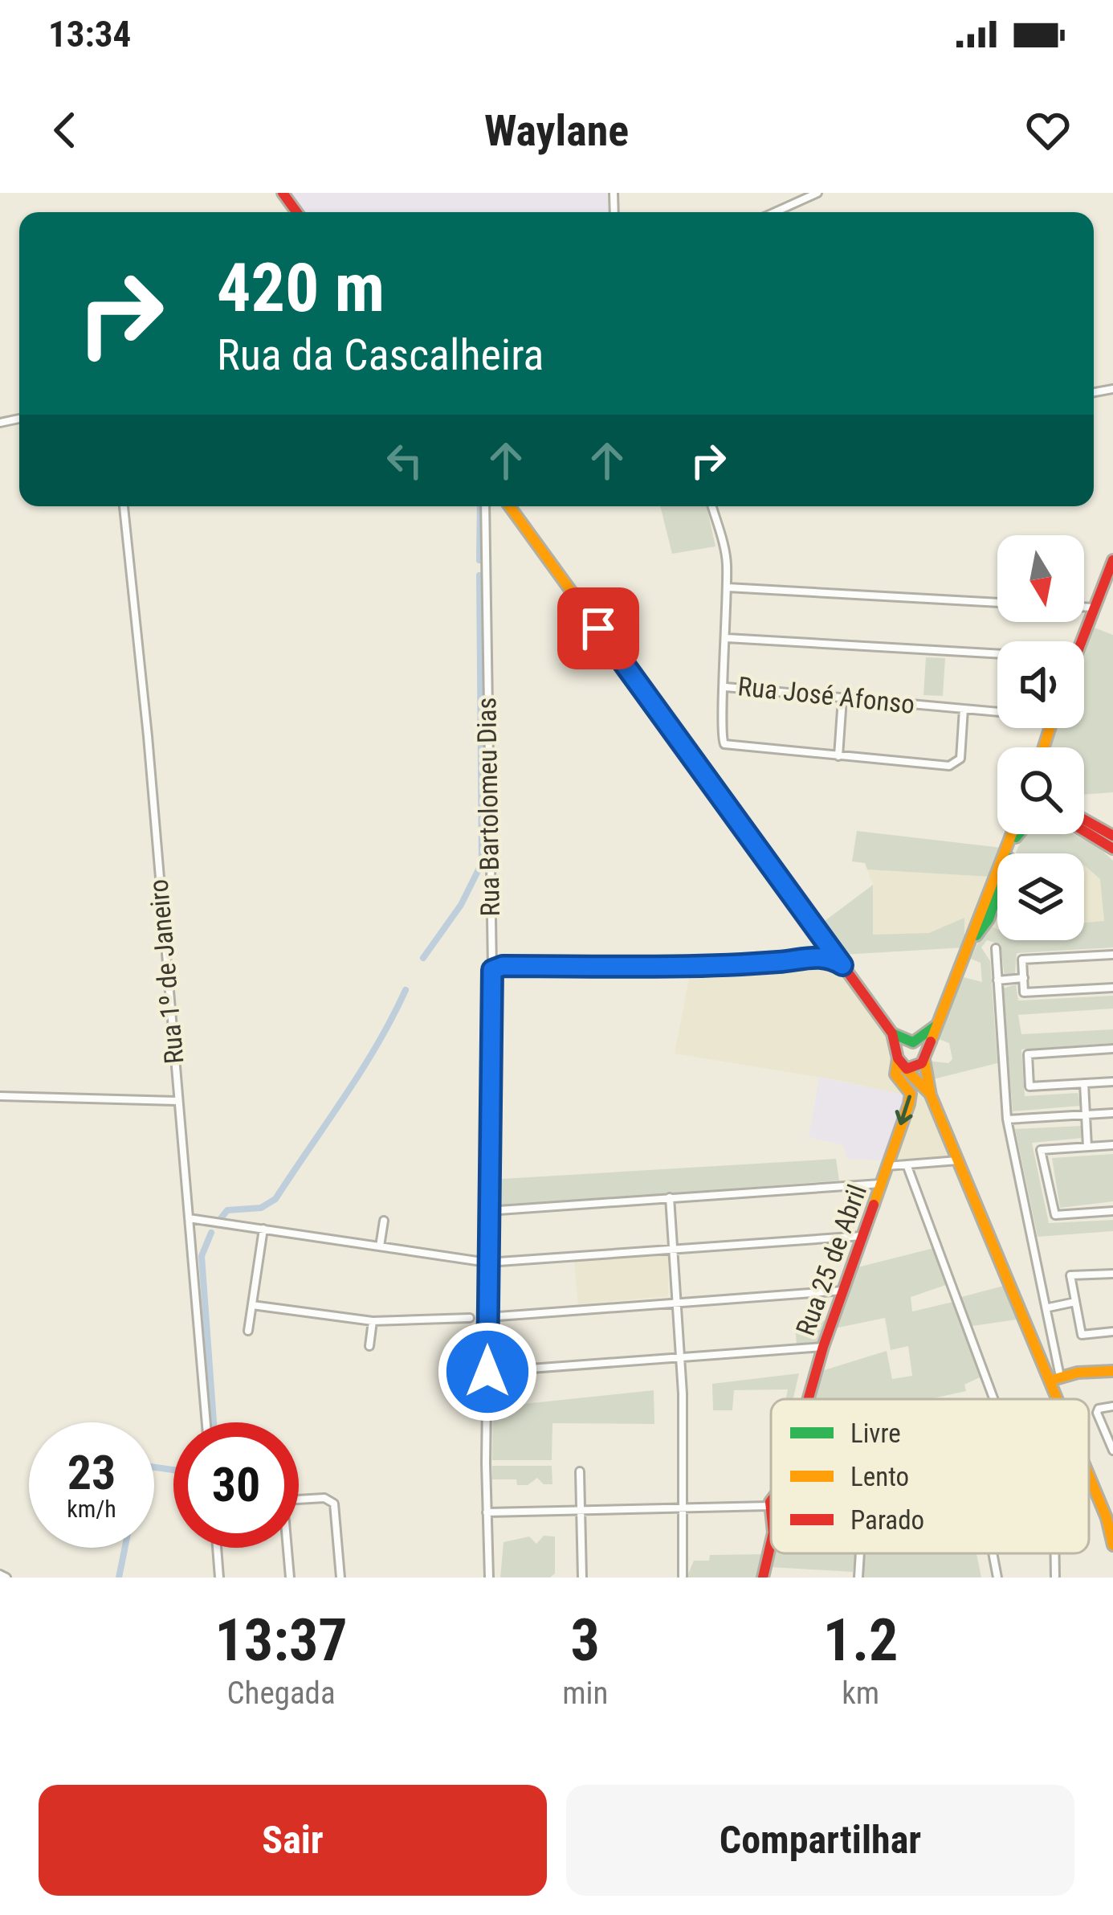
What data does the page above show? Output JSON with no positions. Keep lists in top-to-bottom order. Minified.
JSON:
{"streets":{"main road":["Rua 25 de Abril"],"street":["Rua José Afonso","Rua Bartolomeu Dias","Rua 1º de Janeiro"]},"legend":["Livre","Lento","Parado"],"north":"bottom","page":{"status":"13:34","header":"Waylane","turn":["420 m","Rua da Cascalheira"],"speed":"23 km/h","limit":"30","eta":["13:37","Chegada","3","min","1.2","km"],"buttons":["Sair","Compartilhar"]}}
